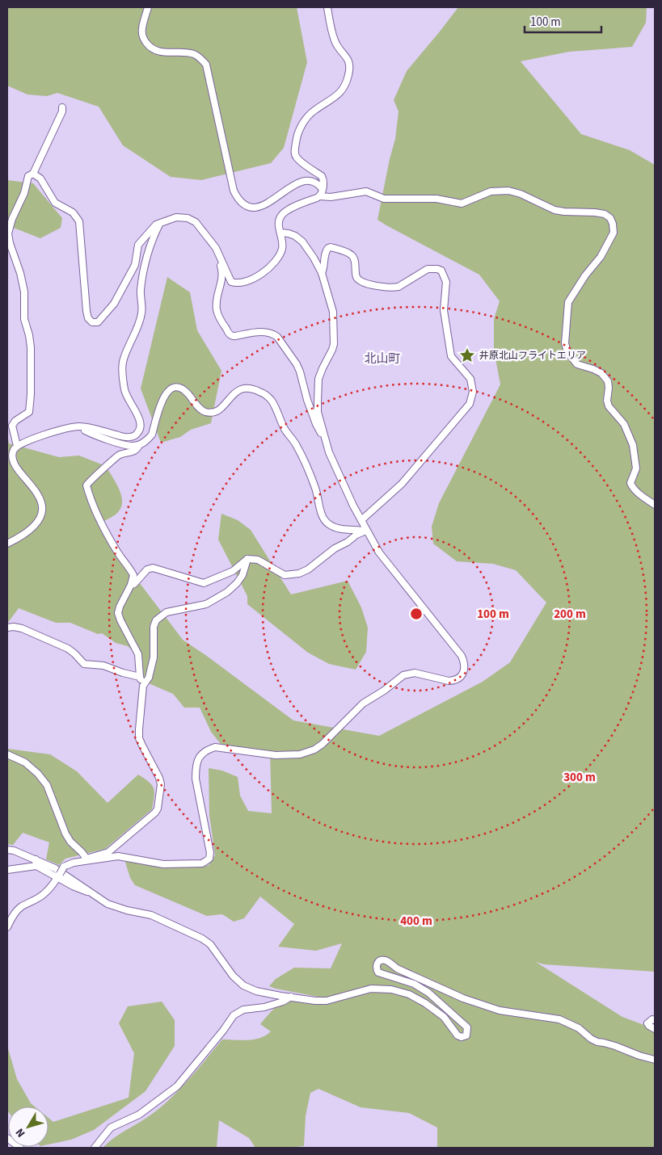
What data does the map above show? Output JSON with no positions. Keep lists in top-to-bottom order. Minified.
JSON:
{"districts":["北山町"],"places":{"place":["井原北山フライトエリア"]},"scale_bar":"100 m","north":"bottom left","rings":["100 m","200 m","300 m","400 m"]}
